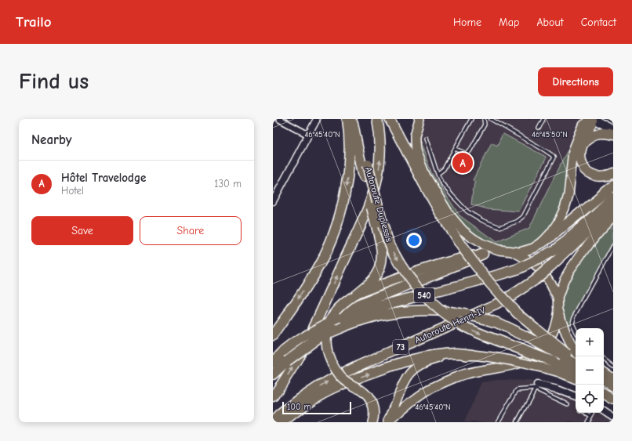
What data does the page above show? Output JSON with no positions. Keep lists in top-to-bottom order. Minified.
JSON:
{"streets":{"highway":["Autoroute Duplessis","540","Autoroute Henri-IV","73"]},"scale_bar":"100 m","page":{"header":"Trailo","nav":["Home","Map","About","Contact"],"buttons":["Directions",["Save","Share"]],"title":"Find us","heading":"Nearby","pins":"A","list":[{"mark":"A","name":"Hôtel Travelodge","note":"Hotel","value":"130 m"}],"map_buttons":["+","−"],"scale":"100 m"},"coordinates":["46°45'40\"N","46°45'50\"N"]}
